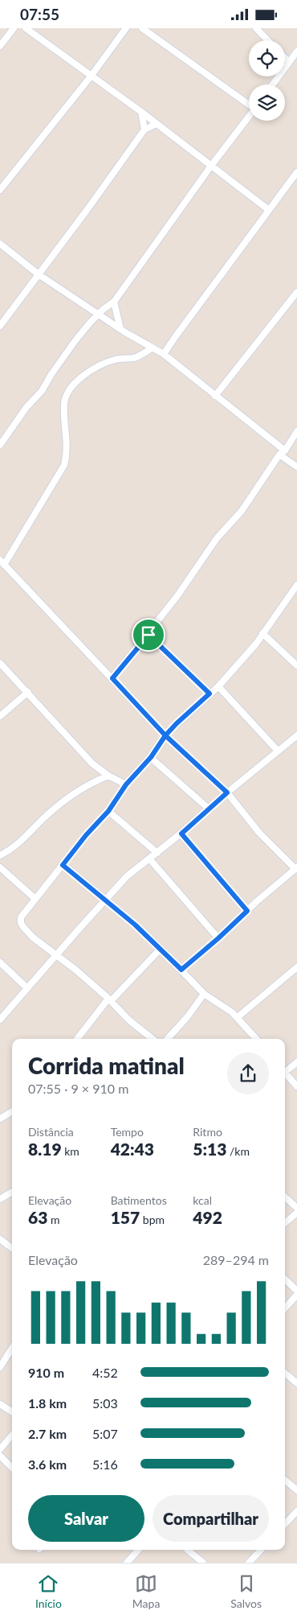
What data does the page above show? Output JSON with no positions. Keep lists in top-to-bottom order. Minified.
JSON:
{"page":{"status":"07:55","heading":["Corrida matinal","07:55 · 9 × 910 m"],"stats":[["Distância","8.19 km"],["Tempo","42:43"],["Ritmo","5:13 /km"],["Elevação","63 m"],["Batimentos","157 bpm"],["kcal","492"]],"chart":["Elevação","289–294 m"],"list":[{"name":"910 m","note":"4:52"},{"name":"1.8 km","note":"5:03"},{"name":"2.7 km","note":"5:07"},{"name":"3.6 km","note":"5:16"}],"buttons":["Salvar","Compartilhar"],"tabs":["Início","Mapa","Salvos"]}}
